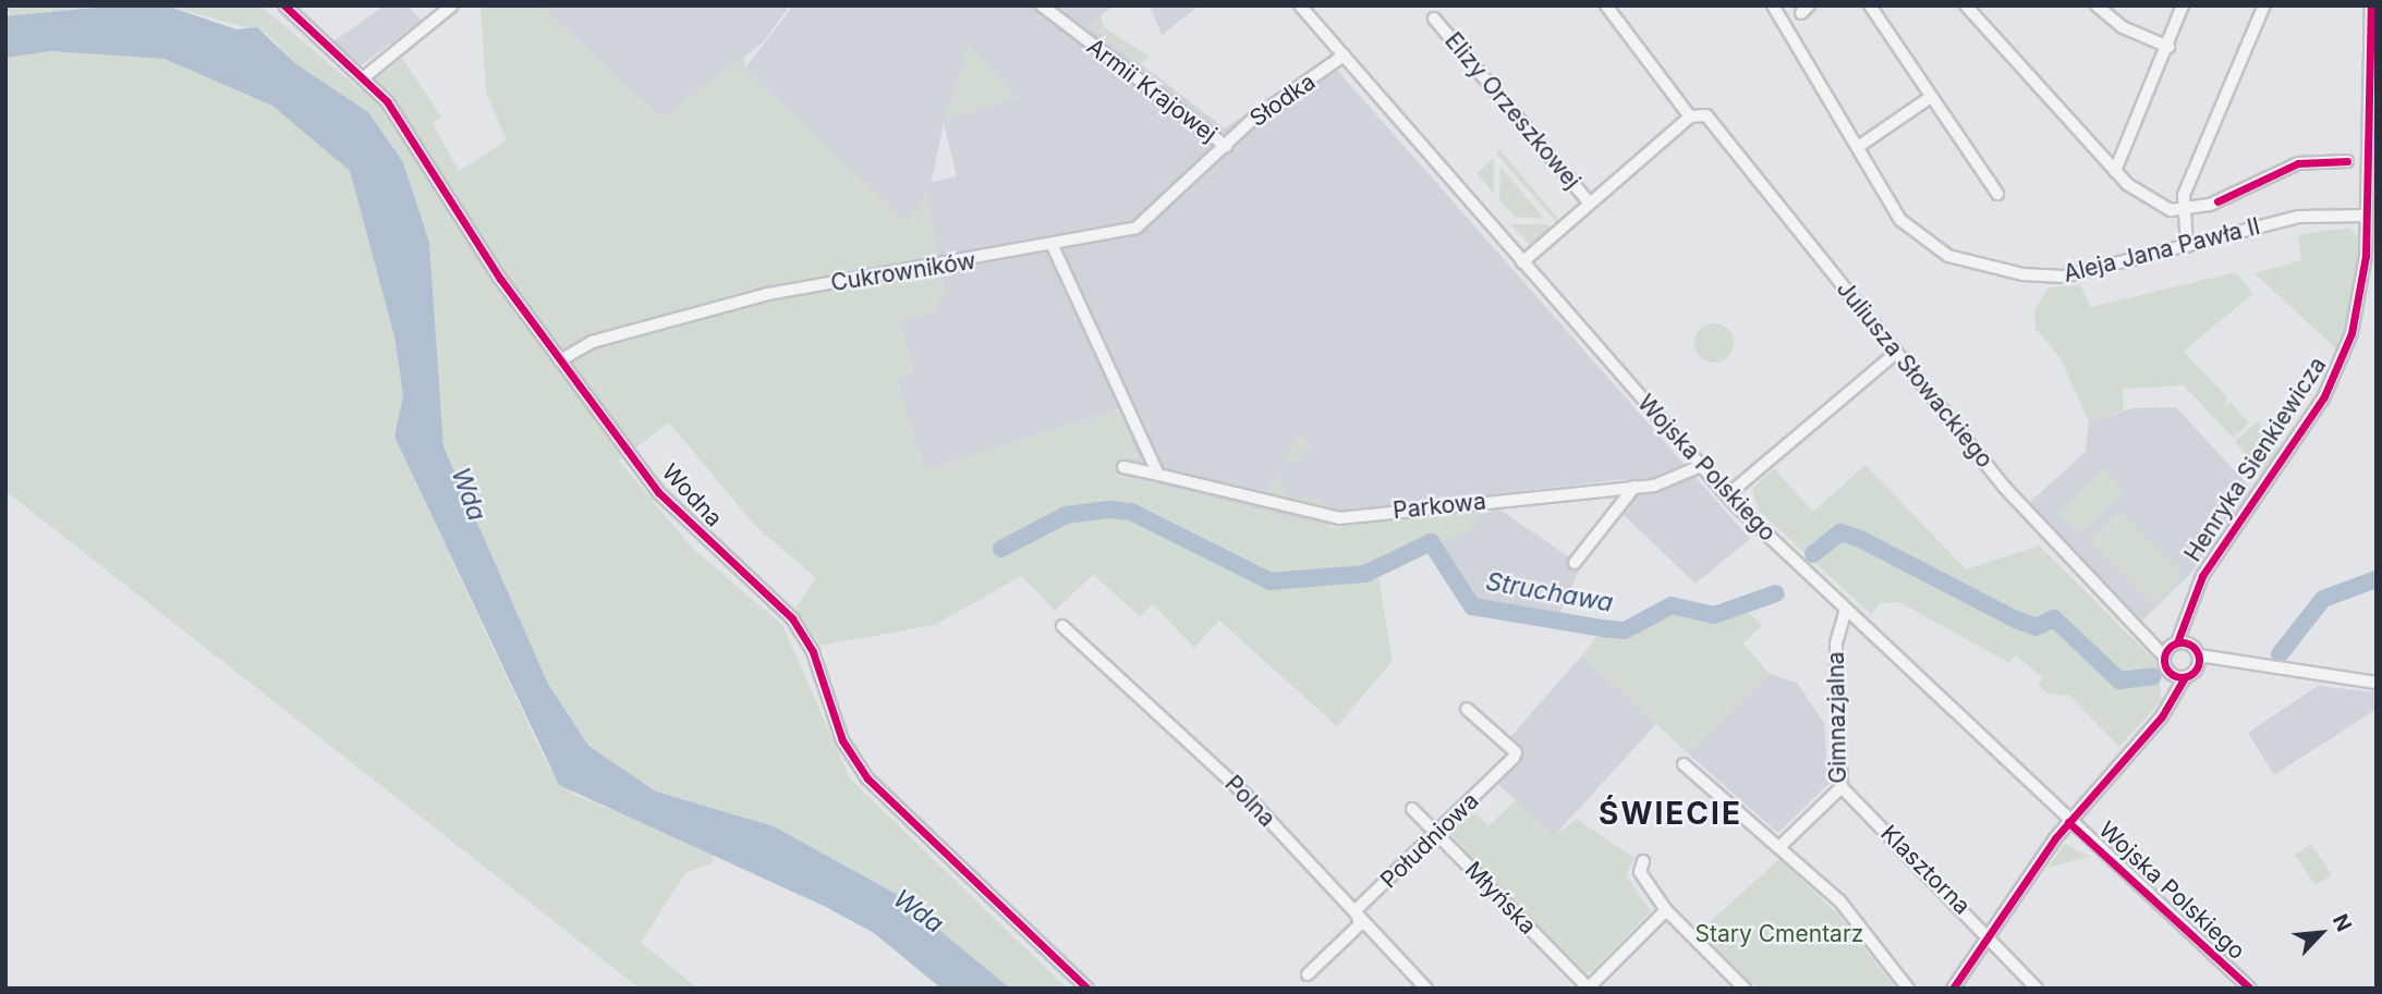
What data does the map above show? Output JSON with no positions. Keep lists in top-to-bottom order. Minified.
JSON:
{"streets":{"street":["Armii Krajowej","Słodka","Elizy Orzeszkowej","Aleja Jana Pawła II","Cukrowników","Juliusza Słowackiego","Henryka Sienkiewicza","Wojska Polskiego","Wodna","Parkowa","Gimnazjalna","Polna","Południowa","Klasztorna","Młyńska"]},"crossings":[["Armii Krajowej","Słodka"],["Armii Krajowej","Cukrowników"],["Słodka","Cukrowników"],["Słodka","Wojska Polskiego"],["Aleja Jana Pawła II","Henryka Sienkiewicza"],["Cukrowników","Wodna"],["Juliusza Słowackiego","Henryka Sienkiewicza"],["Wojska Polskiego","Parkowa"],["Wojska Polskiego","Gimnazjalna"],["Gimnazjalna","Klasztorna"],["Polna","Południowa"],["Południowa","Młyńska"]],"districts":["ŚWIECIE"],"water":["Wda","Struchawa"],"parks":["Stary Cmentarz"],"north":"top right"}
